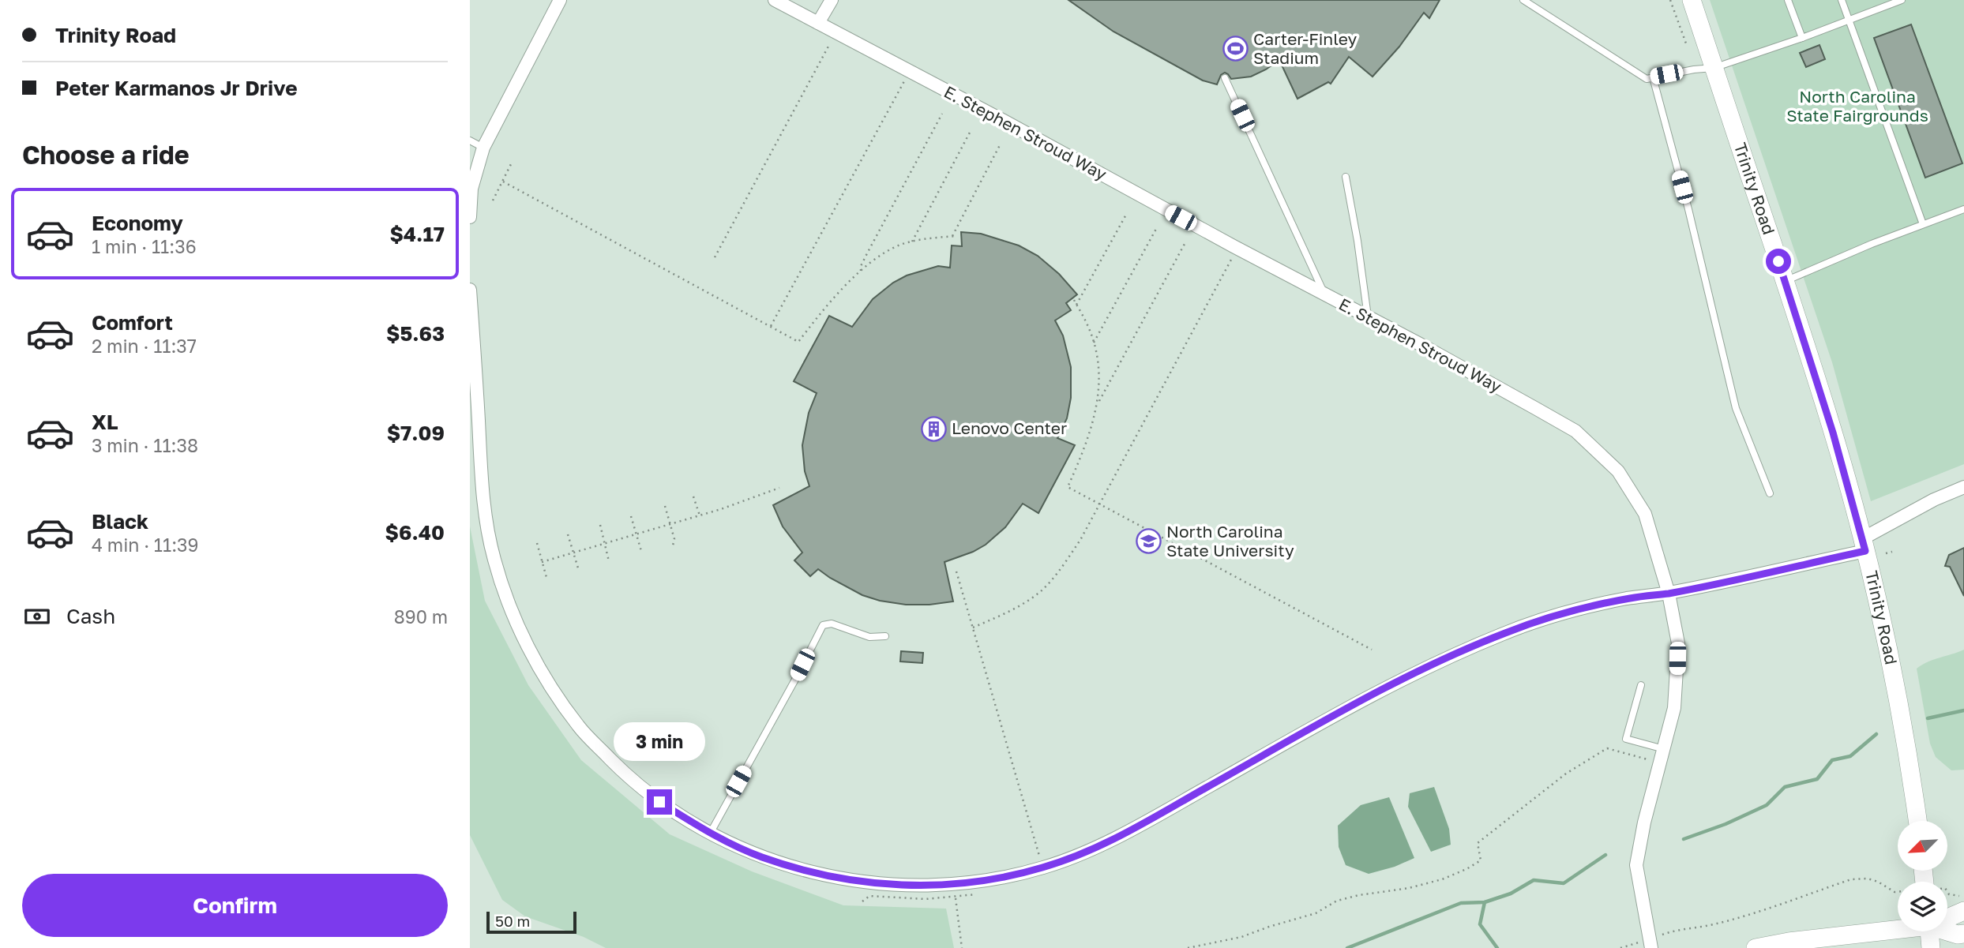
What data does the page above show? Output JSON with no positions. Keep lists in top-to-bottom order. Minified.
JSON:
{"streets":{"main road":["Trinity Road"],"street":["E. Stephen Stroud Way"]},"parks":["North Carolina State Fairgrounds"],"places":{"sports":["Carter-Finley Stadium"],"building":["Lenovo Center"],"school or university":["North Carolina State University"]},"scale_bar":"50 m","north":"bottom left","page":{"banner":["Trinity Road","Peter Karmanos Jr Drive"],"heading":"Choose a ride","list":[{"name":"Economy","note":"1 min · 11:36","value":"$4.17"},{"name":"Comfort","note":"2 min · 11:37","value":"$5.63"},{"name":"XL","note":"3 min · 11:38","value":"$7.09"},{"name":"Black","note":"4 min · 11:39","value":"$6.40"}],"pay":["Cash","890 m"],"bubble":"3 min","buttons":"Confirm","scale":"50 m"}}
